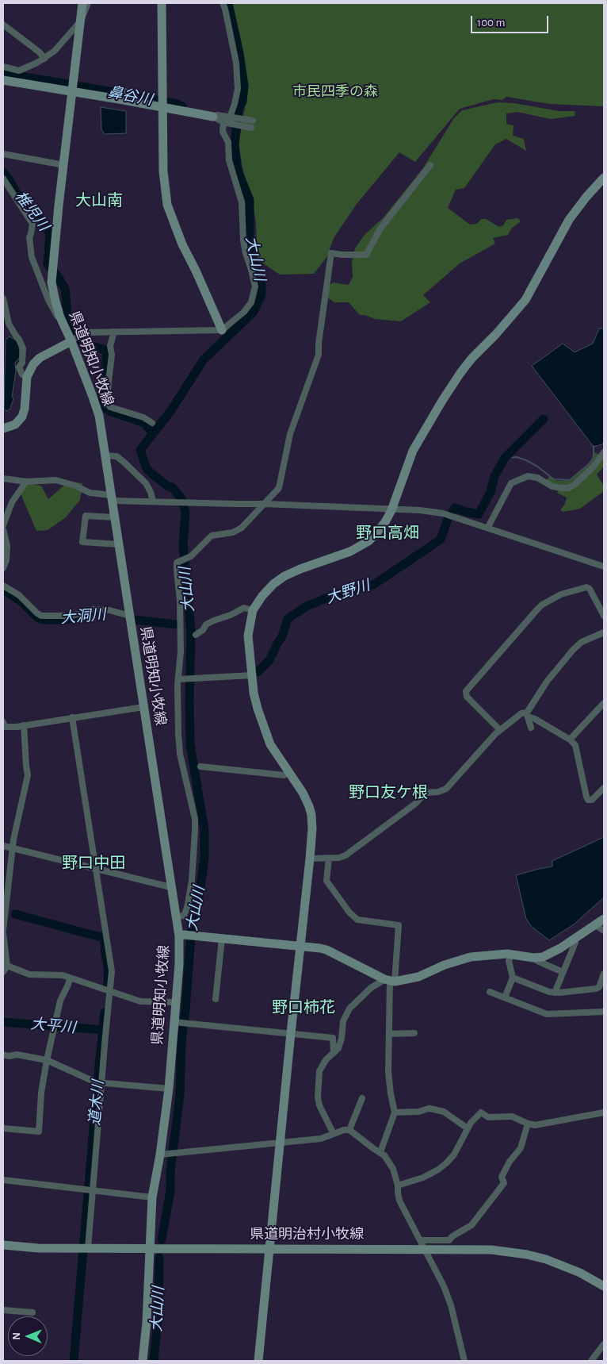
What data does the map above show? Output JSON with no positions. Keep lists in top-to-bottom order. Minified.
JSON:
{"streets":{"street":["県道明知小牧線","県道明治村小牧線"]},"crossings":[["県道明知小牧線","県道明治村小牧線"]],"districts":["大山南","野口高畑","野口友ケ根","野口中田","野口柿花"],"water":["鼻谷川","椎児川","大山川","大野川","大洞川","大平川","道木川"],"parks":["市民四季の森"],"scale_bar":"100 m","north":"left"}
